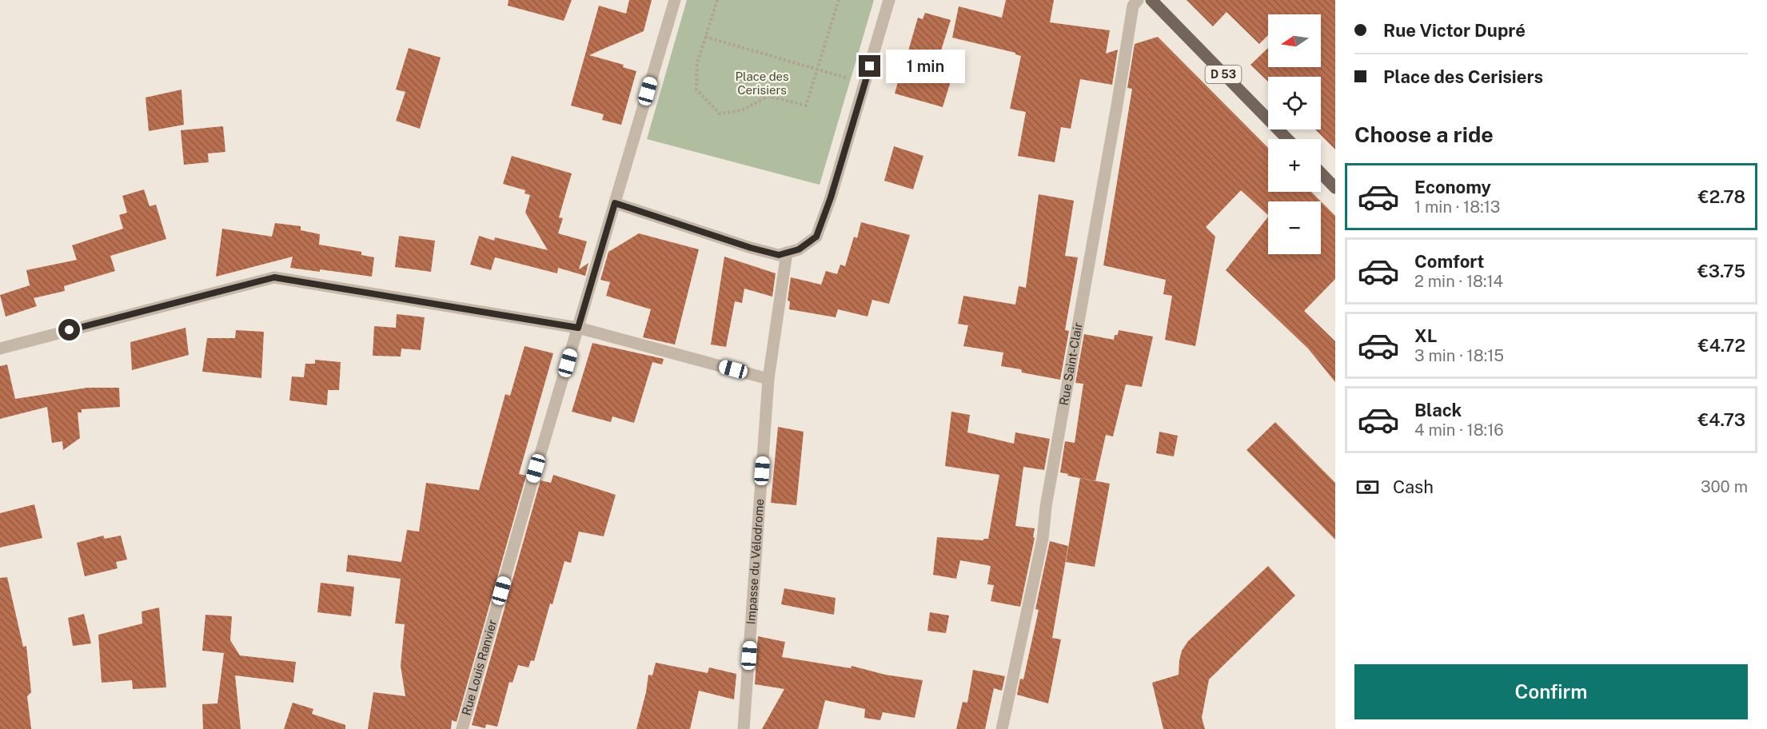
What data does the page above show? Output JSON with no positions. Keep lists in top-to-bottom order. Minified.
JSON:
{"streets":{"main road":["D 53"],"street":["Rue Saint-Clair","Impasse du Vélodrome","Rue Louis Ranvier"]},"parks":["Place des Cerisiers"],"north":"left","page":{"banner":["Rue Victor Dupré","Place des Cerisiers"],"map_buttons":["+","−"],"bubble":"1 min","heading":"Choose a ride","list":[{"name":"Economy","note":"1 min · 18:13","value":"€2.78"},{"name":"Comfort","note":"2 min · 18:14","value":"€3.75"},{"name":"XL","note":"3 min · 18:15","value":"€4.72"},{"name":"Black","note":"4 min · 18:16","value":"€4.73"}],"pay":["Cash","300 m"],"buttons":"Confirm"}}
